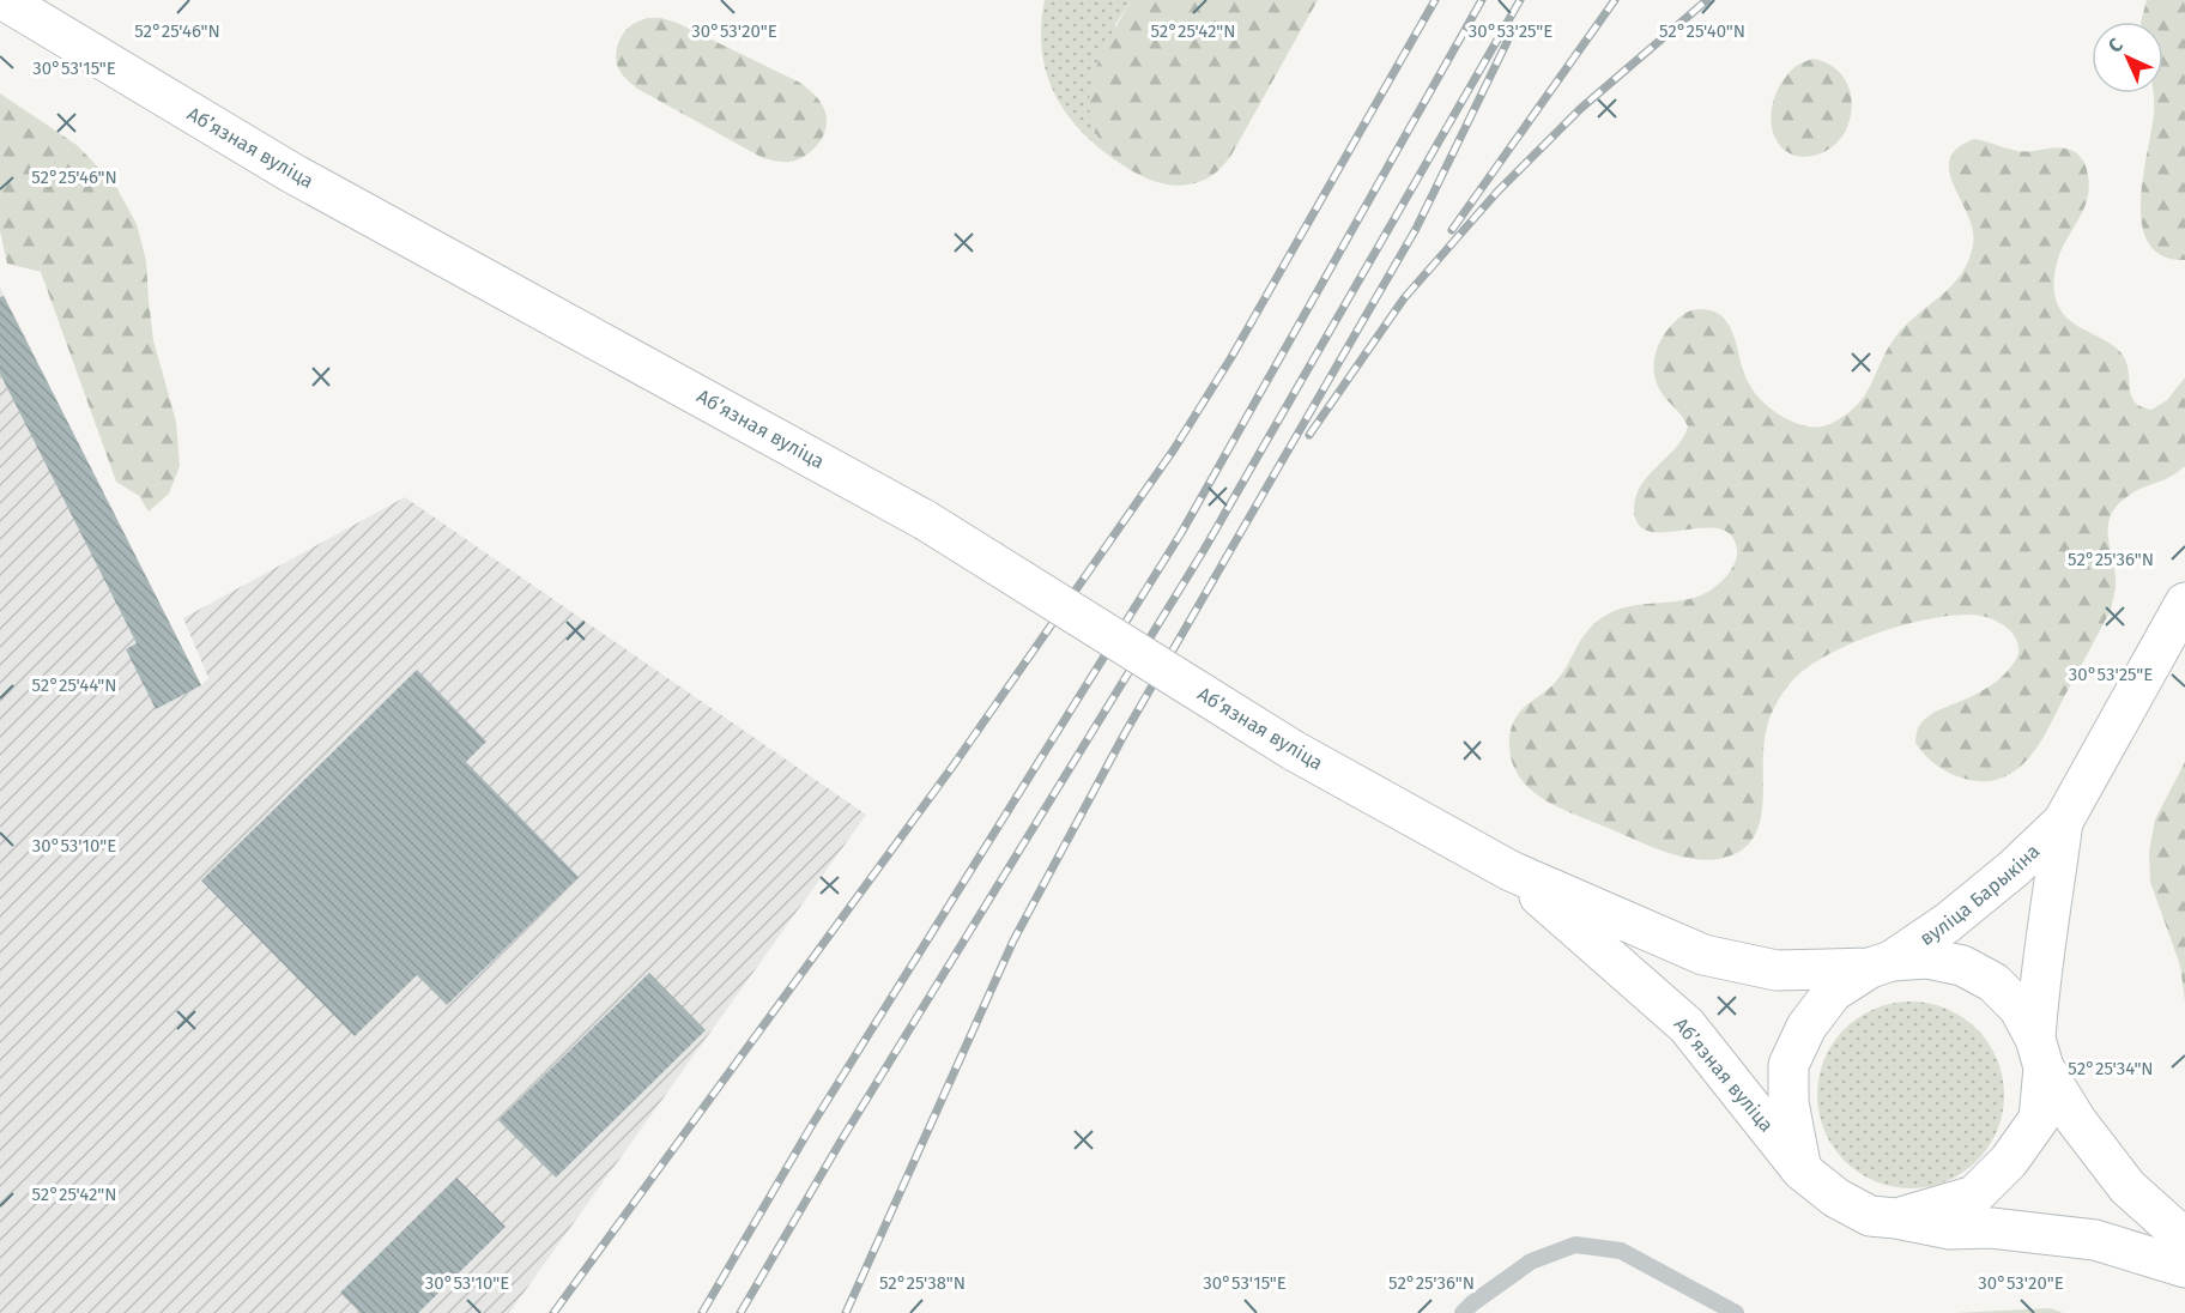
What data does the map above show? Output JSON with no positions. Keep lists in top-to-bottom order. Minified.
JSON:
{"streets":{"main road":["Абʼязная вуліца","вуліца Барыкіна"]},"crossings":[["Абʼязная вуліца","вуліца Барыкіна"]],"north":"top left","coordinates":["30°53'20\"E","30°53'25\"E","52°25'46\"N","52°25'42\"N","52°25'40\"N","30°53'15\"E","52°25'36\"N","52°25'44\"N","30°53'10\"E","52°25'34\"N","52°25'38\"N"]}
